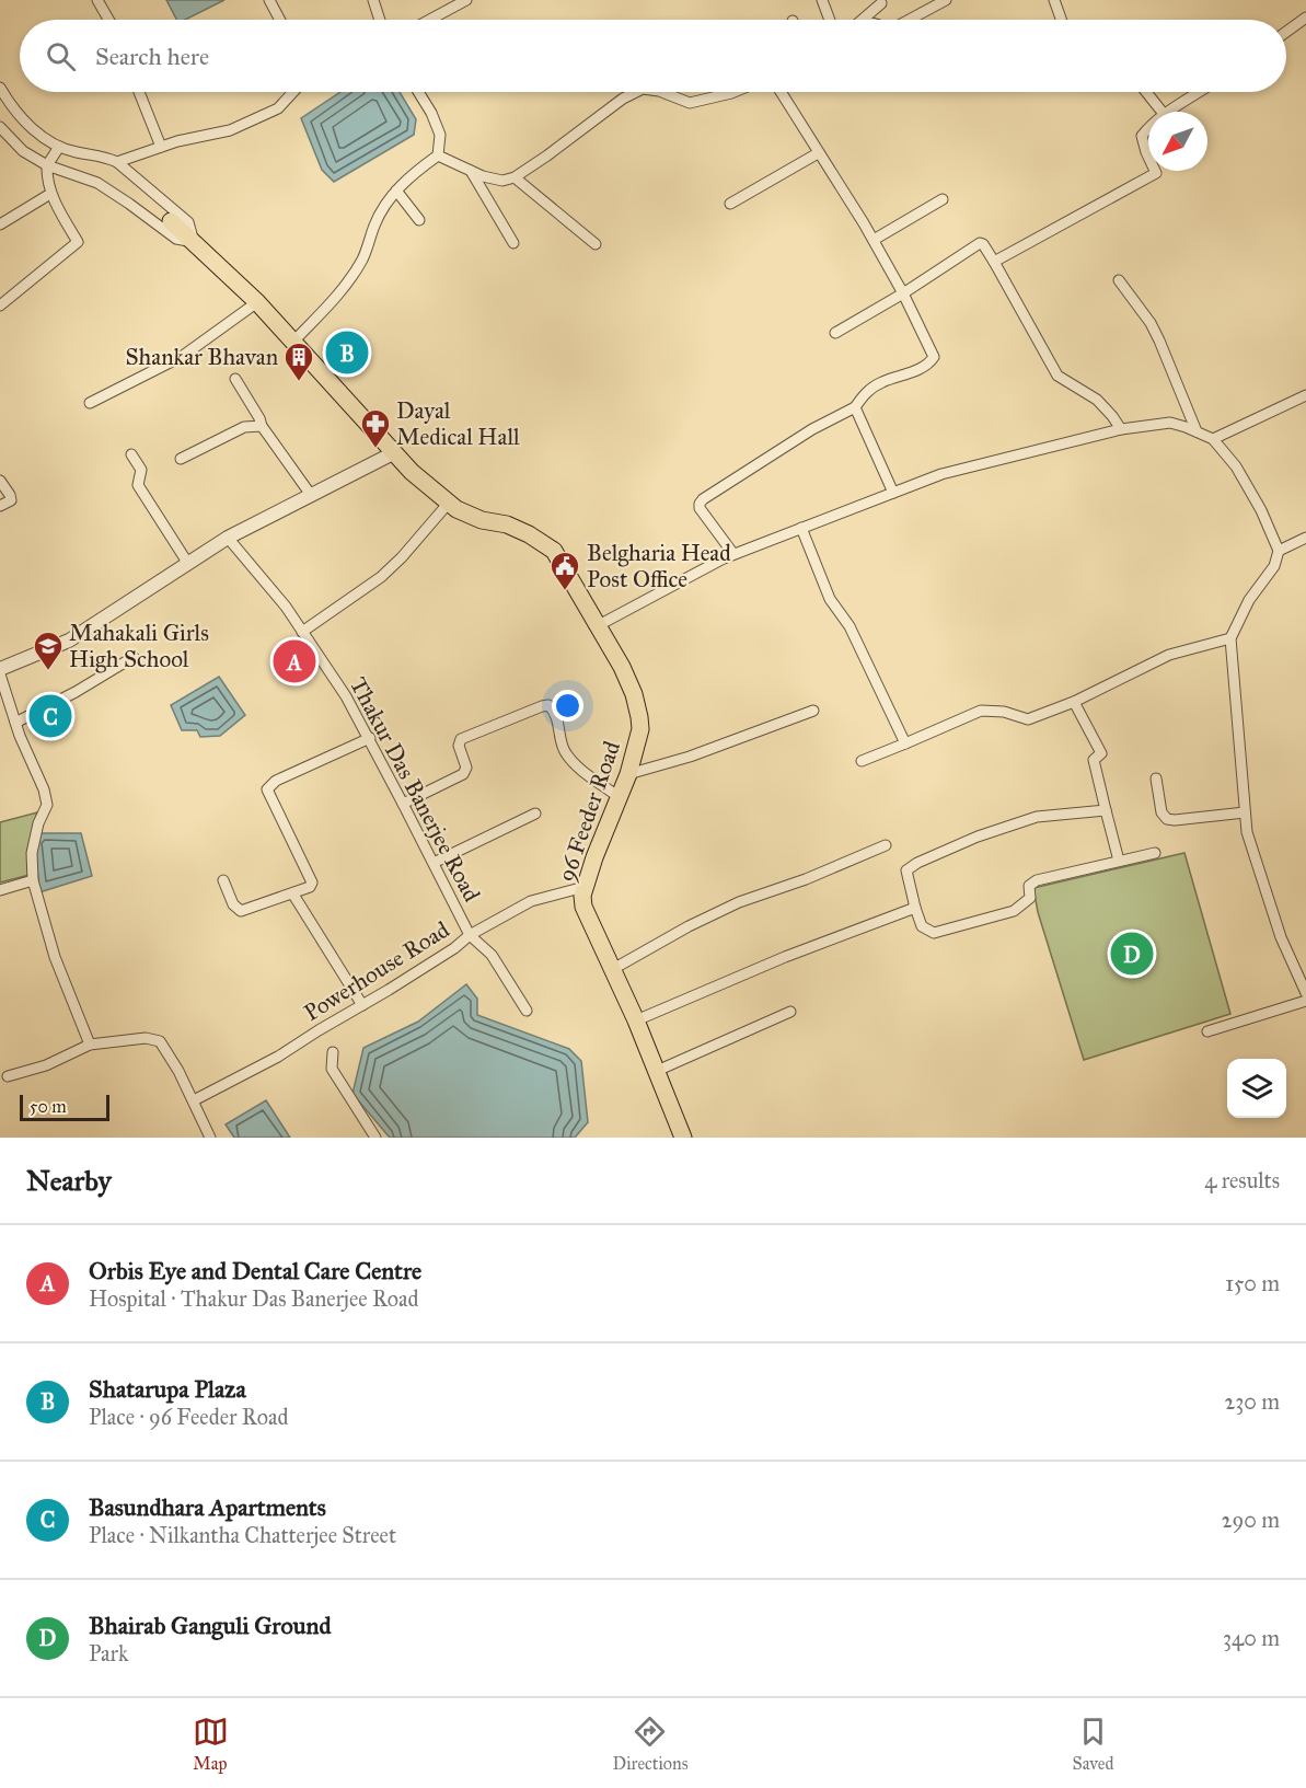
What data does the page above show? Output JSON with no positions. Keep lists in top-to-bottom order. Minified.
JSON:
{"streets":{"main road":["96 Feeder Road"],"street":["Thakur Das Banerjee Road","Powerhouse Road"]},"crossings":[["Thakur Das Banerjee Road","Powerhouse Road"],["96 Feeder Road","Powerhouse Road"]],"places":{"building":["Shankar Bhavan"],"pharmacy":["Dayal Medical Hall"],"public building":["Belgharia Head Post Office"],"school or university":["Mahakali Girls High School"]},"scale_bar":"50 m","north":"bottom left","page":{"search":"Search here","pins":["B","A","C","D"],"scale":"50 m","heading":["Nearby","4 results"],"list":[{"mark":"A","name":"Orbis Eye and Dental Care Centre","note":"Hospital · Thakur Das Banerjee Road","value":"150 m"},{"mark":"B","name":"Shatarupa Plaza","note":"Place · 96 Feeder Road","value":"230 m"},{"mark":"C","name":"Basundhara Apartments","note":"Place · Nilkantha Chatterjee Street","value":"290 m"},{"mark":"D","name":"Bhairab Ganguli Ground","note":"Park","value":"340 m"}],"nav":["Map","Directions","Saved"]}}
